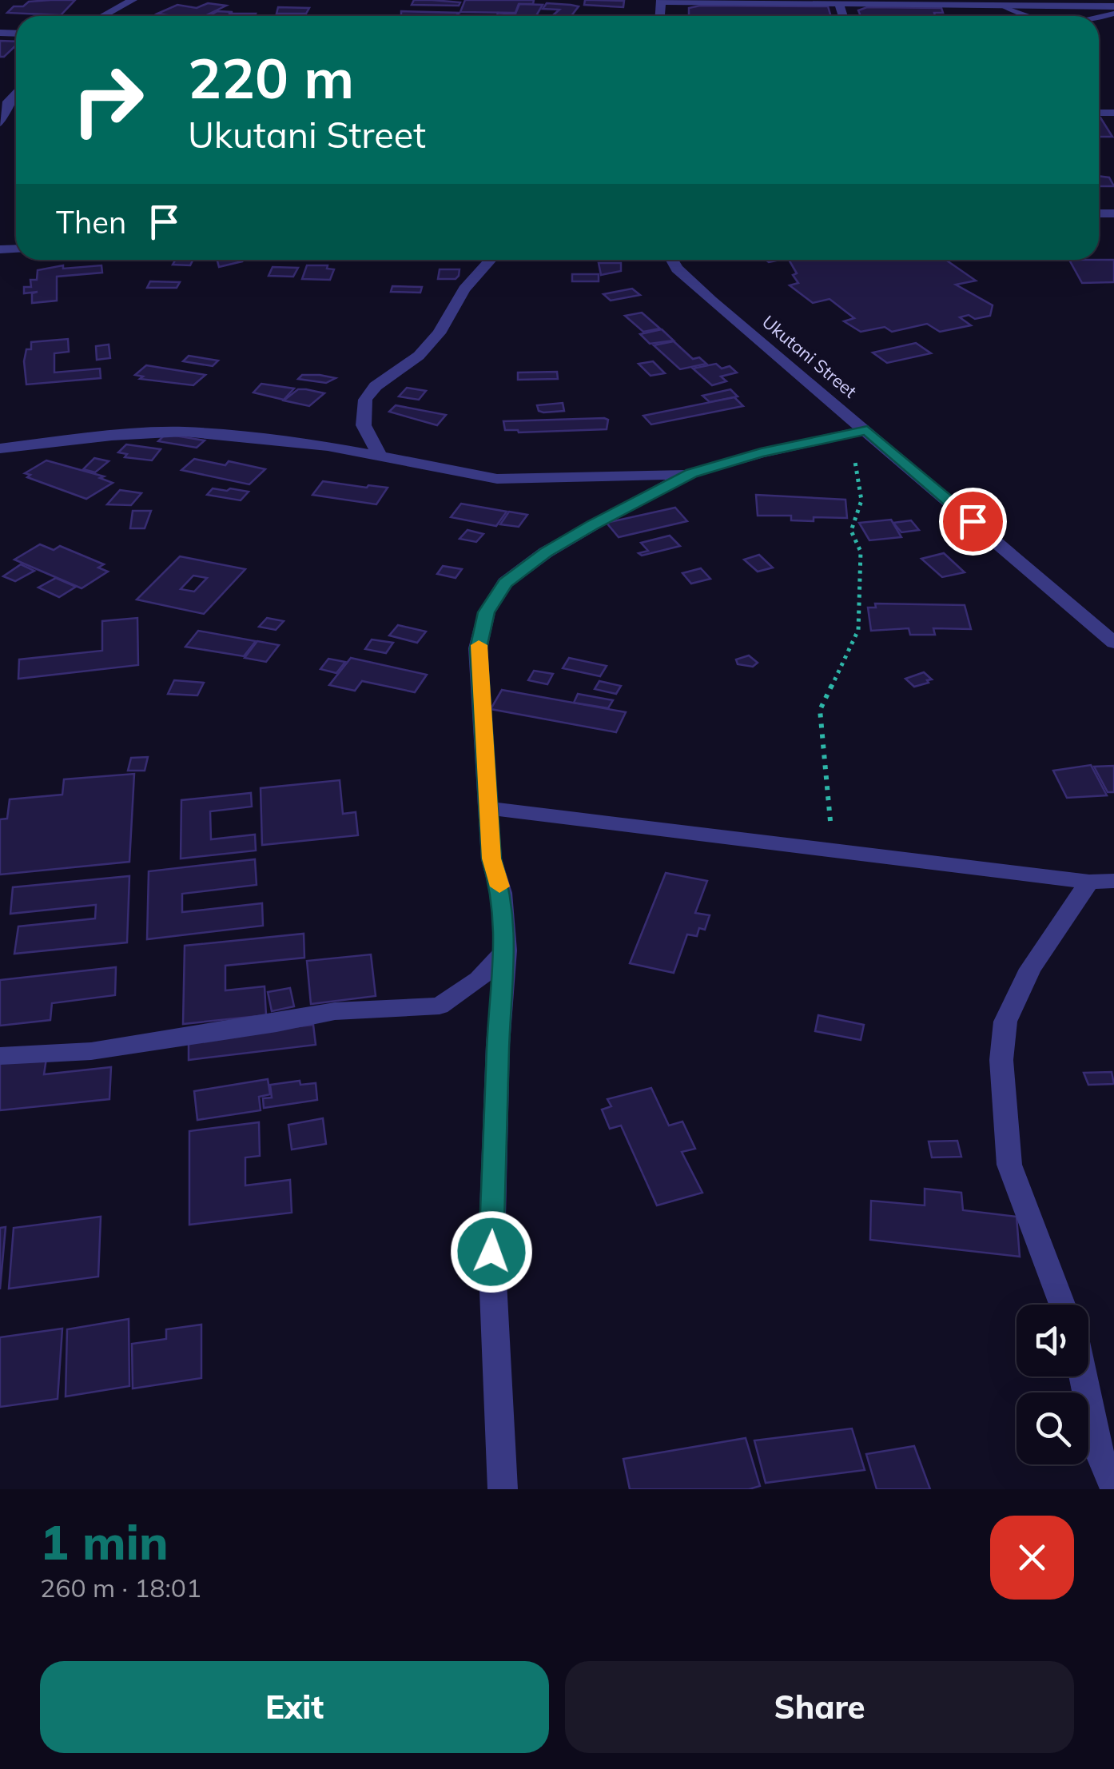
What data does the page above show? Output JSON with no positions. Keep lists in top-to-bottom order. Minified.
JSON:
{"streets":{"street":["Ukutani Street"]},"page":{"turn":["220 m","Ukutani Street"],"then":"Then","heading":["1 min","260 m · 18:01"],"buttons":["Exit","Share"]}}
